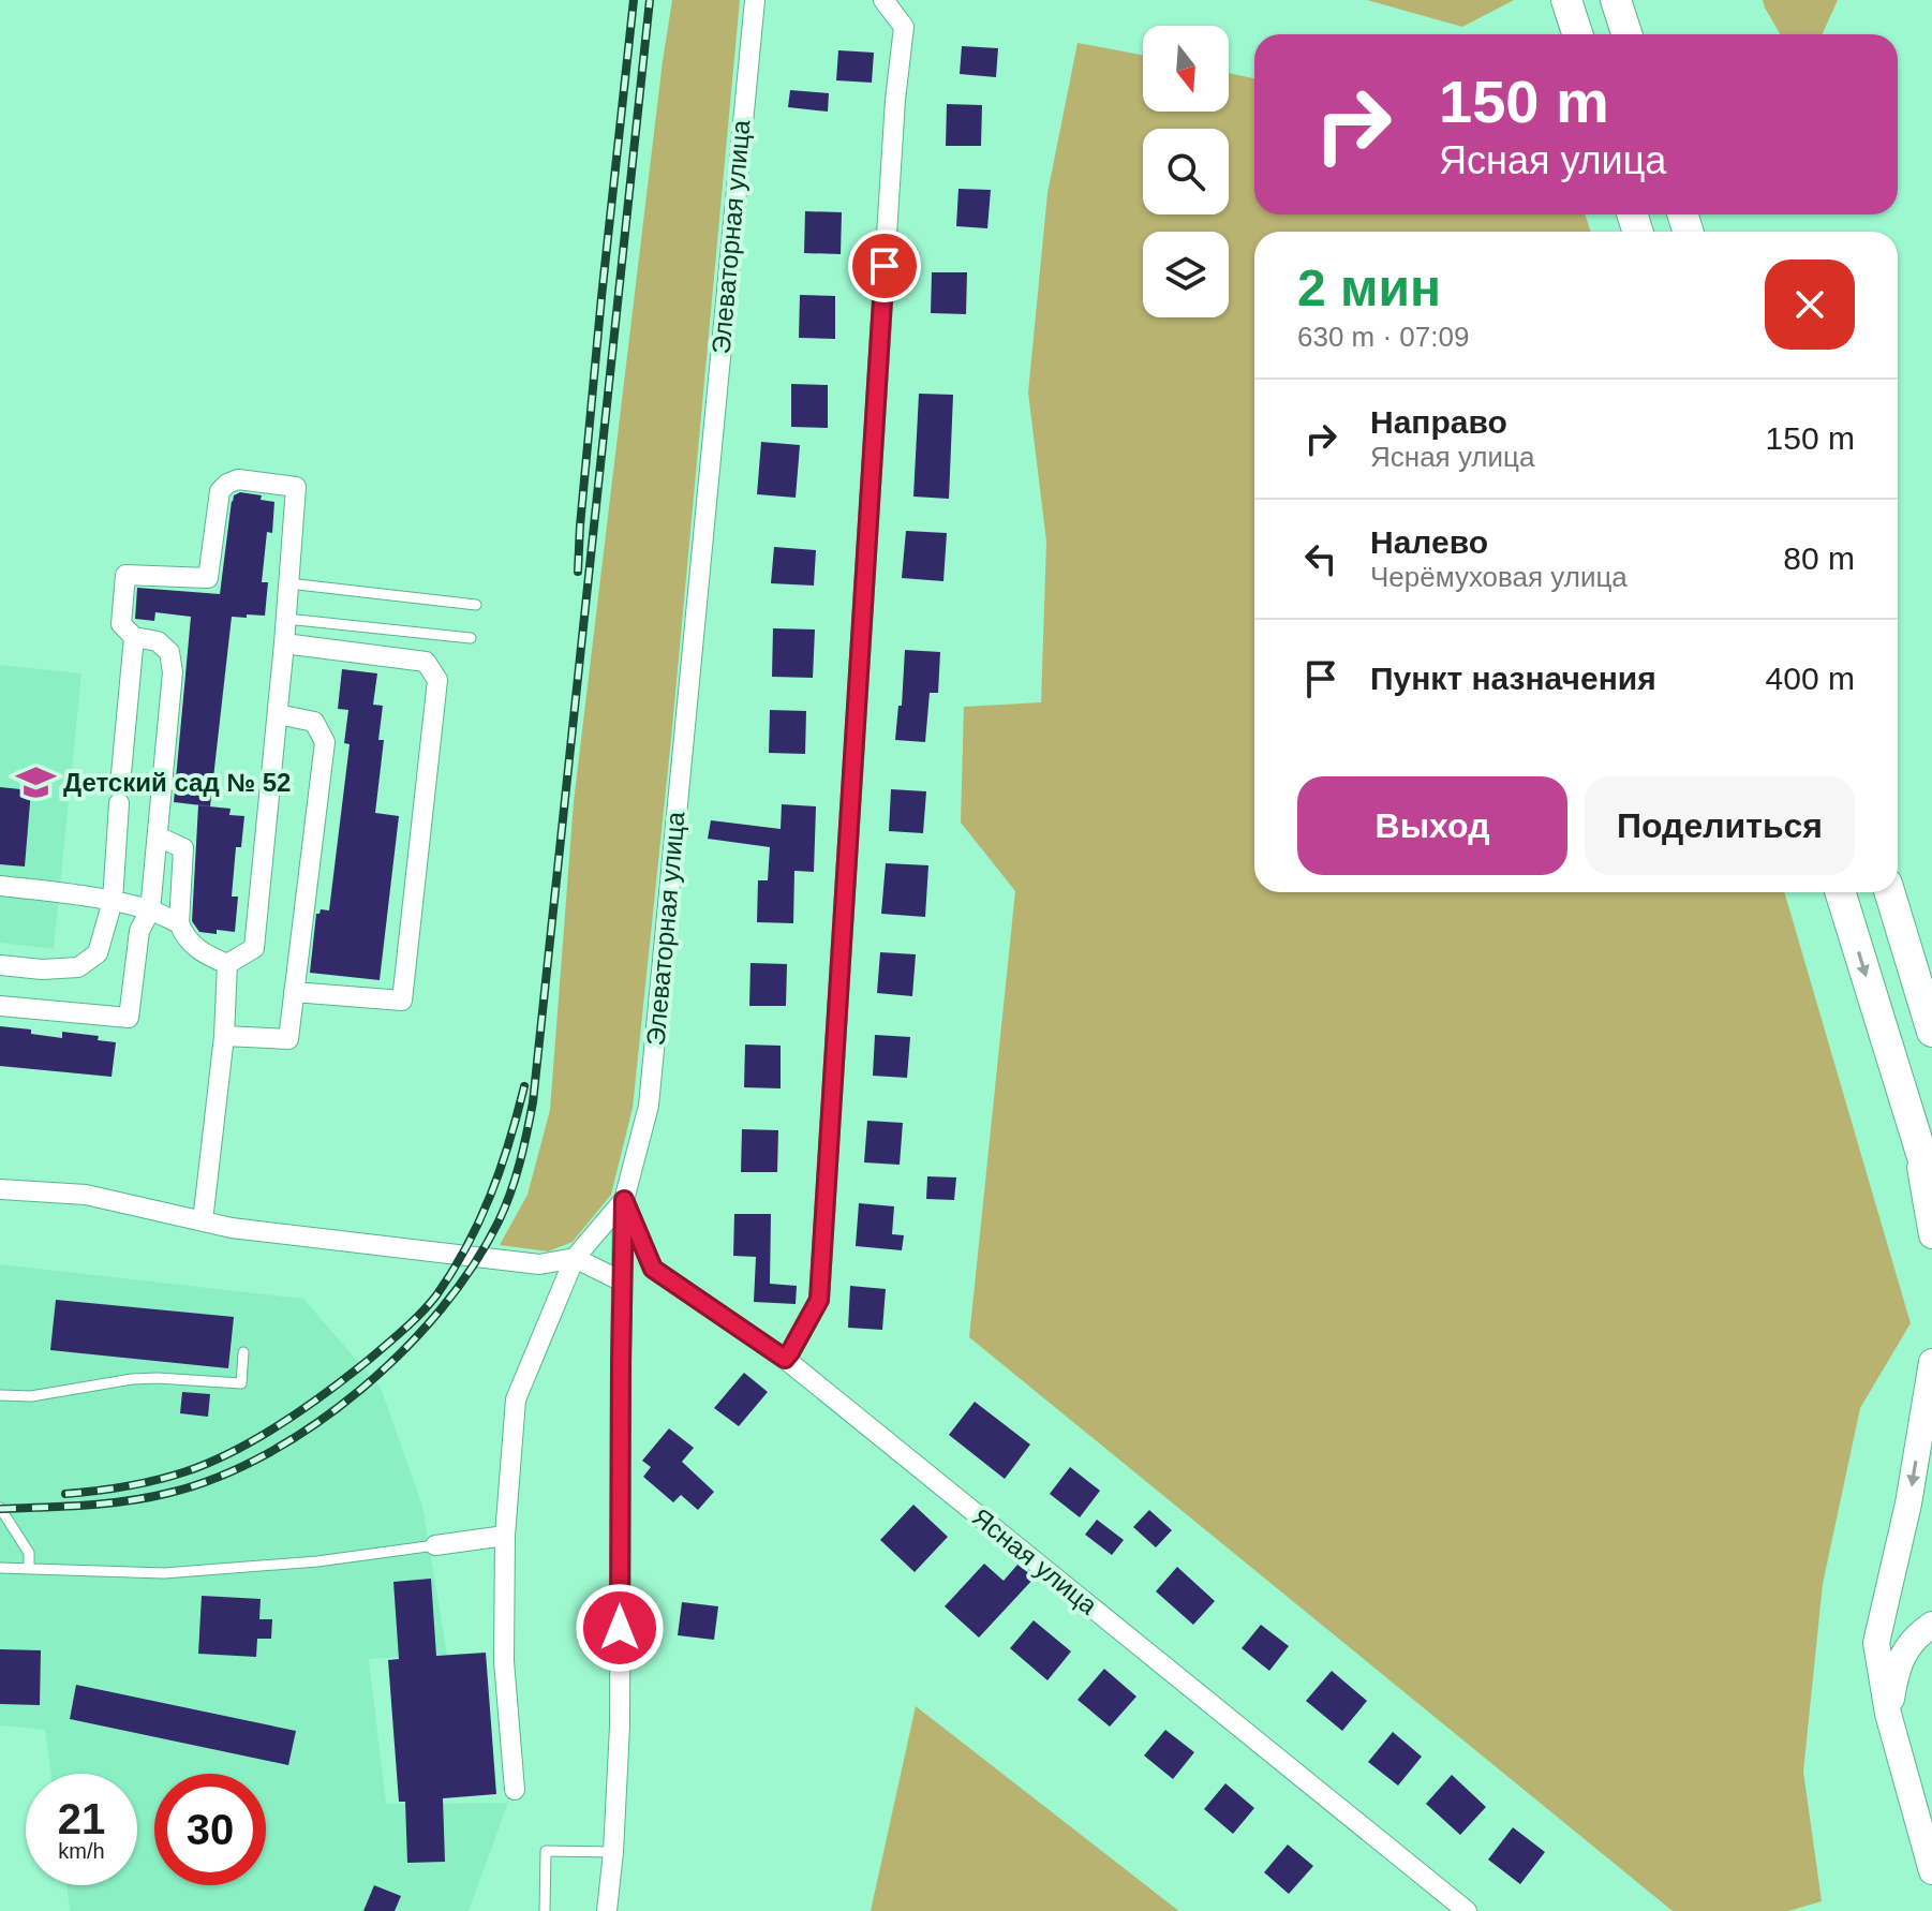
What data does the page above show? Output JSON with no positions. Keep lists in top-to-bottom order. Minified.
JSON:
{"streets":{"street":["Элеваторная улица","Ясная улица"]},"crossings":[["Элеваторная улица","Ясная улица"]],"places":{"school or university":["Детский сад № 52"]},"north":"bottom","page":{"turn":["150 m","Ясная улица"],"heading":["2 мин","630 m · 07:09"],"list":[{"name":"Направо","note":"Ясная улица","value":"150 m"},{"name":"Налево","note":"Черёмуховая улица","value":"80 m"},{"name":"Пункт назначения","value":"400 m"}],"buttons":["Выход","Поделиться"],"speed":"21 km/h","limit":"30"}}
